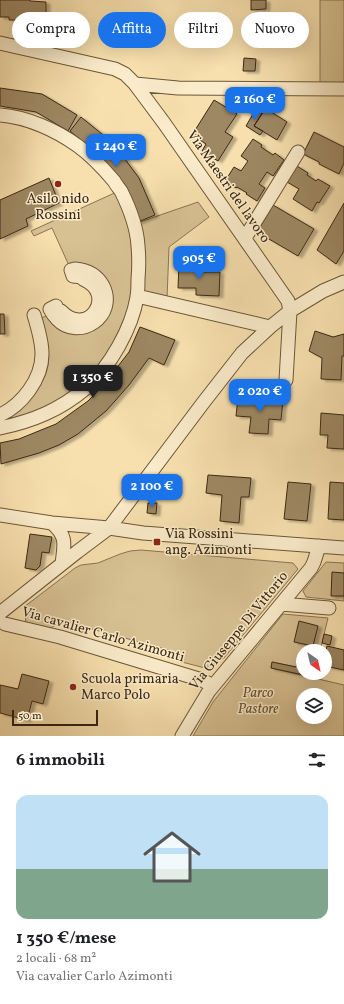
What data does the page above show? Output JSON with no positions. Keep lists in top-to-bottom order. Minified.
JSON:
{"streets":{"street":["Via Maestri del lavoro","Via Giuseppe Di Vittorio","Via cavalier Carlo Azimonti"]},"crossings":[["Via Maestri del lavoro","Via cavalier Carlo Azimonti"],["Via Giuseppe Di Vittorio","Via cavalier Carlo Azimonti"]],"parks":["Parco Pastore"],"places":{"other":["Asilo nido Rossini","Scuola primaria Marco Polo"],"transit":["Via Rossini ang. Azimonti"]},"scale_bar":"50 m","north":"bottom right","page":{"chip":["Compra","Affitta","Filtri","Nuovo"],"price":["2 160 €","1 240 €","905 €","1 350 €","2 020 €","2 100 €"],"scale":"50 m","heading":"6 immobili","list":[{"name":"1 350 €/mese","note":"2 locali · 68 m² · Via cavalier Carlo Azimonti"}]}}
